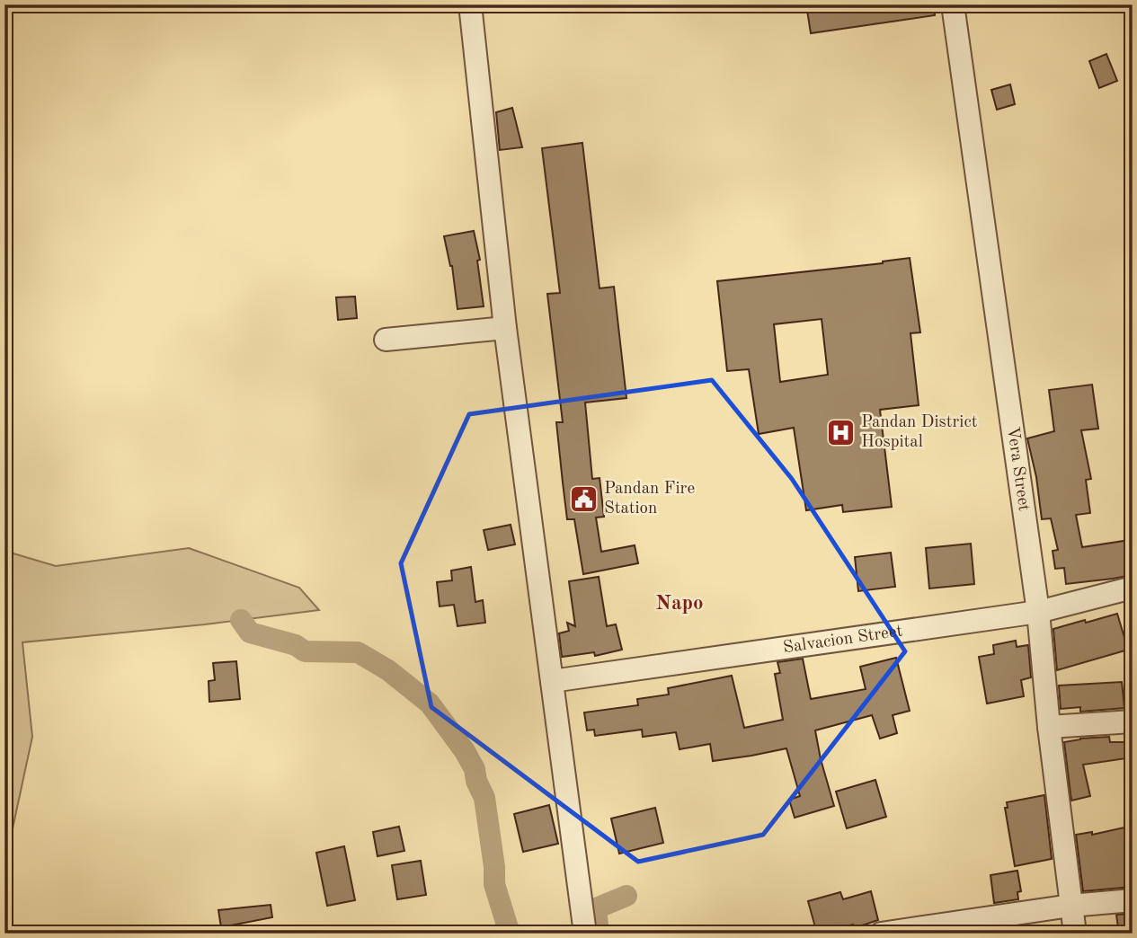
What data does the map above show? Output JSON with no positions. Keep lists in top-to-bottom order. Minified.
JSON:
{"streets":{"street":["Vera Street","Salvacion Street"]},"crossings":[["Vera Street","Salvacion Street"]],"districts":["Napo"],"places":{"hospital":["Pandan District Hospital"],"public building":["Pandan Fire Station"]}}
